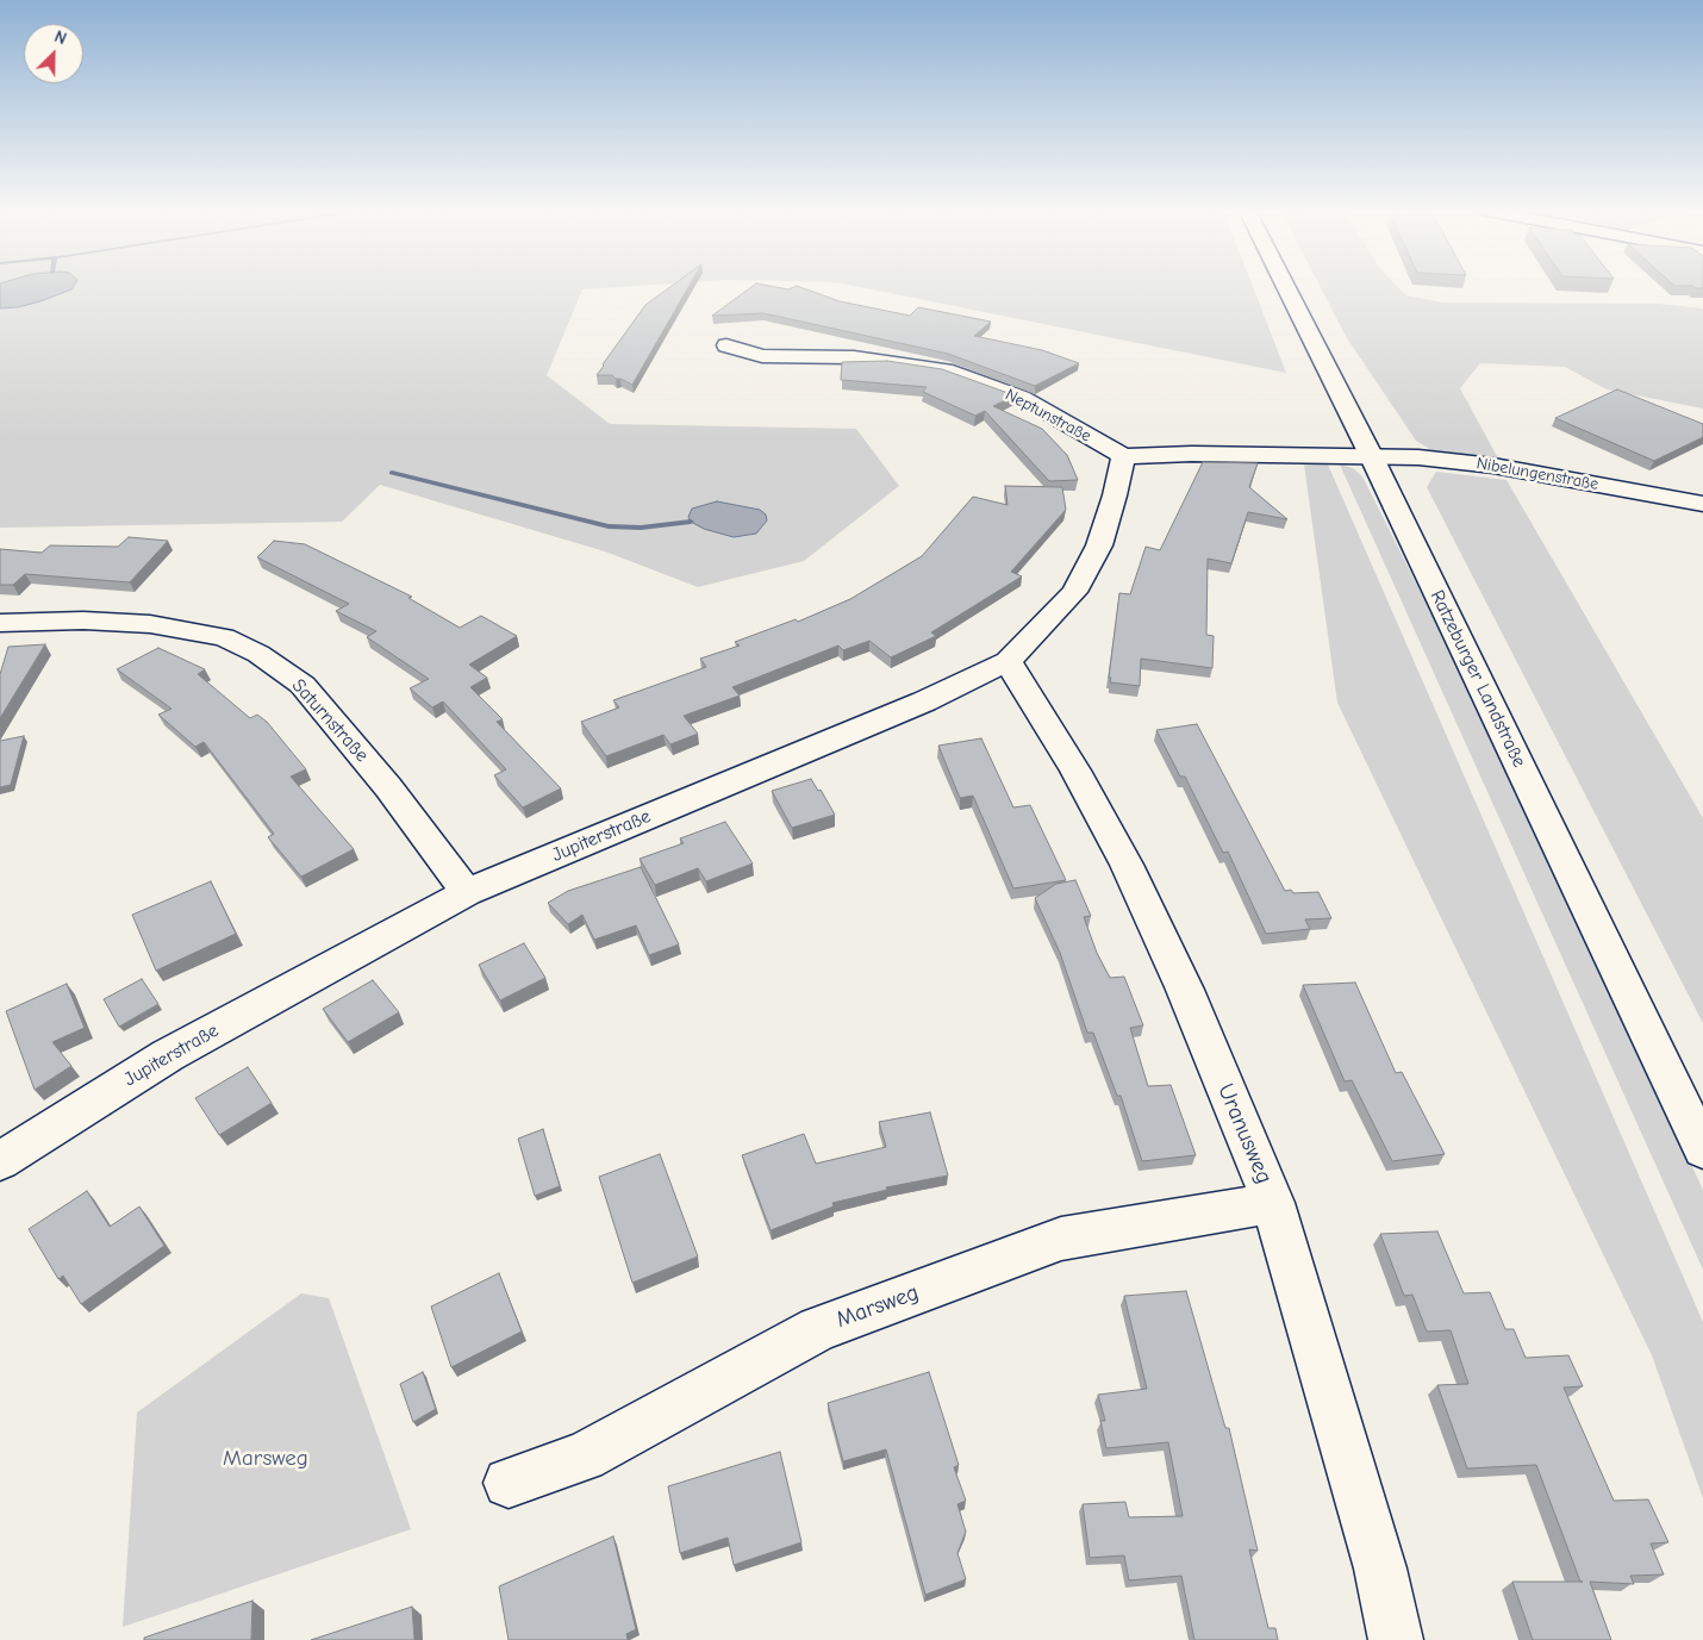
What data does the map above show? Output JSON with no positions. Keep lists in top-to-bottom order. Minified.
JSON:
{"streets":{"street":["Neptunstraße","Nibelungenstraße","Ratzeburger Landstraße","Saturnstraße","Jupiterstraße","Uranusweg","Marsweg"]},"crossings":[["Neptunstraße","Jupiterstraße"],["Nibelungenstraße","Ratzeburger Landstraße"],["Saturnstraße","Jupiterstraße"],["Jupiterstraße","Uranusweg"],["Uranusweg","Marsweg"]],"parks":["Marsweg"],"north":"top right"}
